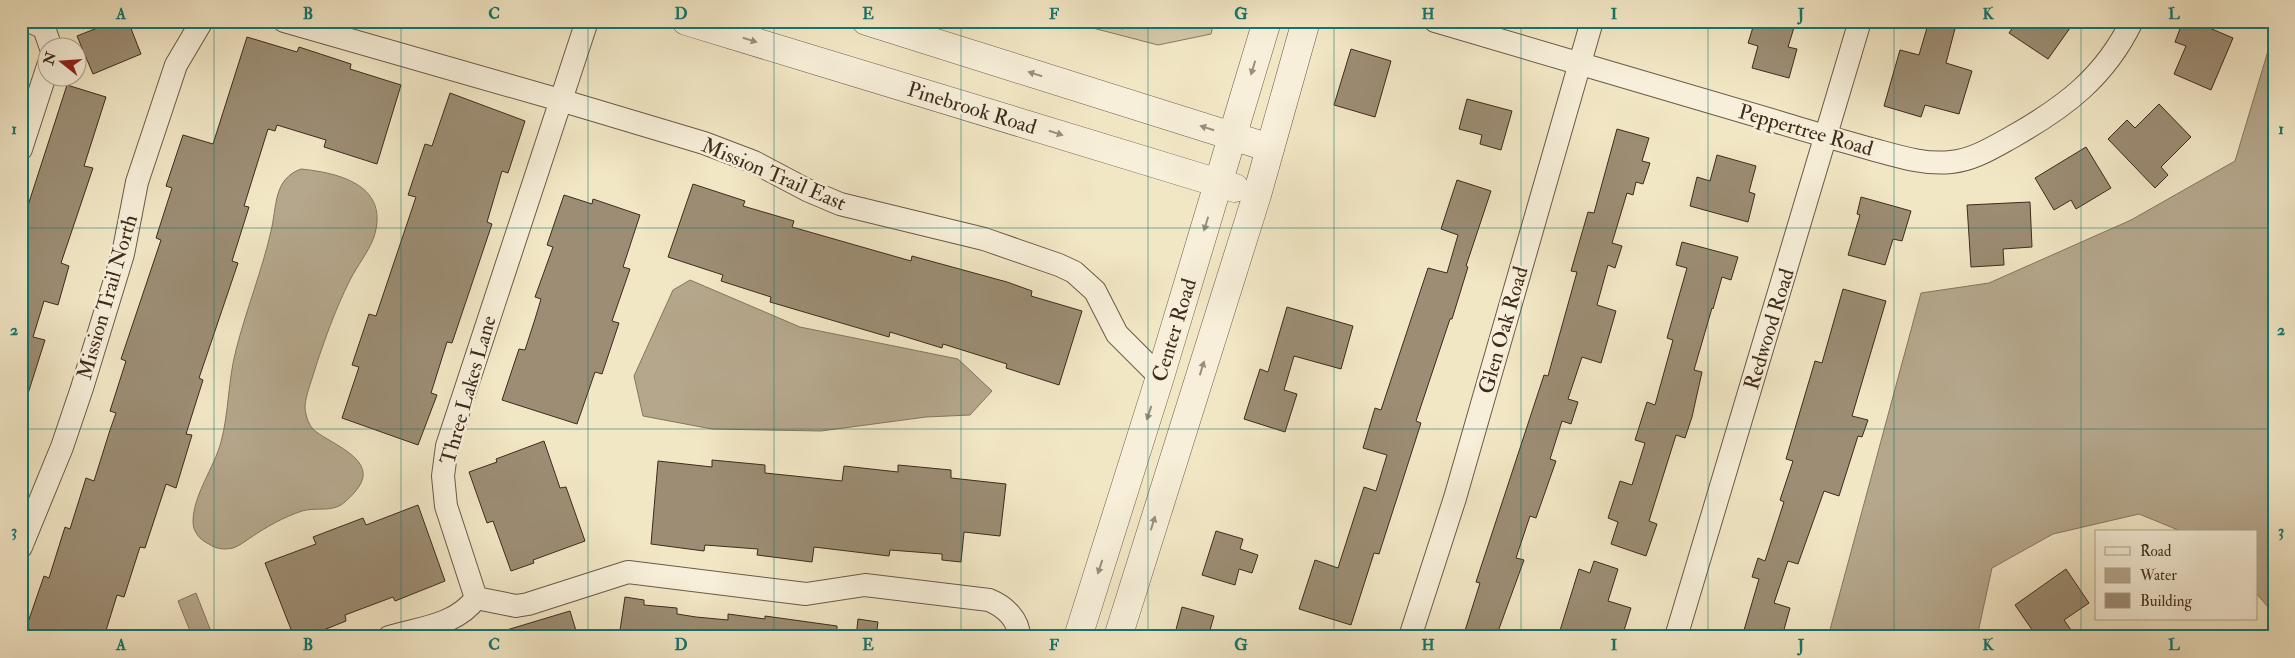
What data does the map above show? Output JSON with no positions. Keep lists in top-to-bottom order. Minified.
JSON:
{"streets":{"street":["Pinebrook Road","Peppertree Road","Mission Trail East","Mission Trail North","Redwood Road","Center Road","Glen Oak Road","Three Lakes Lane"]},"crossings":[["Pinebrook Road","Center Road"],["Peppertree Road","Redwood Road"],["Peppertree Road","Glen Oak Road"],["Mission Trail East","Center Road"],["Mission Trail East","Three Lakes Lane"]],"legend":["Road","Water","Building"],"north":"left","grid":{"columns":["A","B","C","D","E","F","G","H","I","J","K","L"],"rows":["1","2","3"]}}
